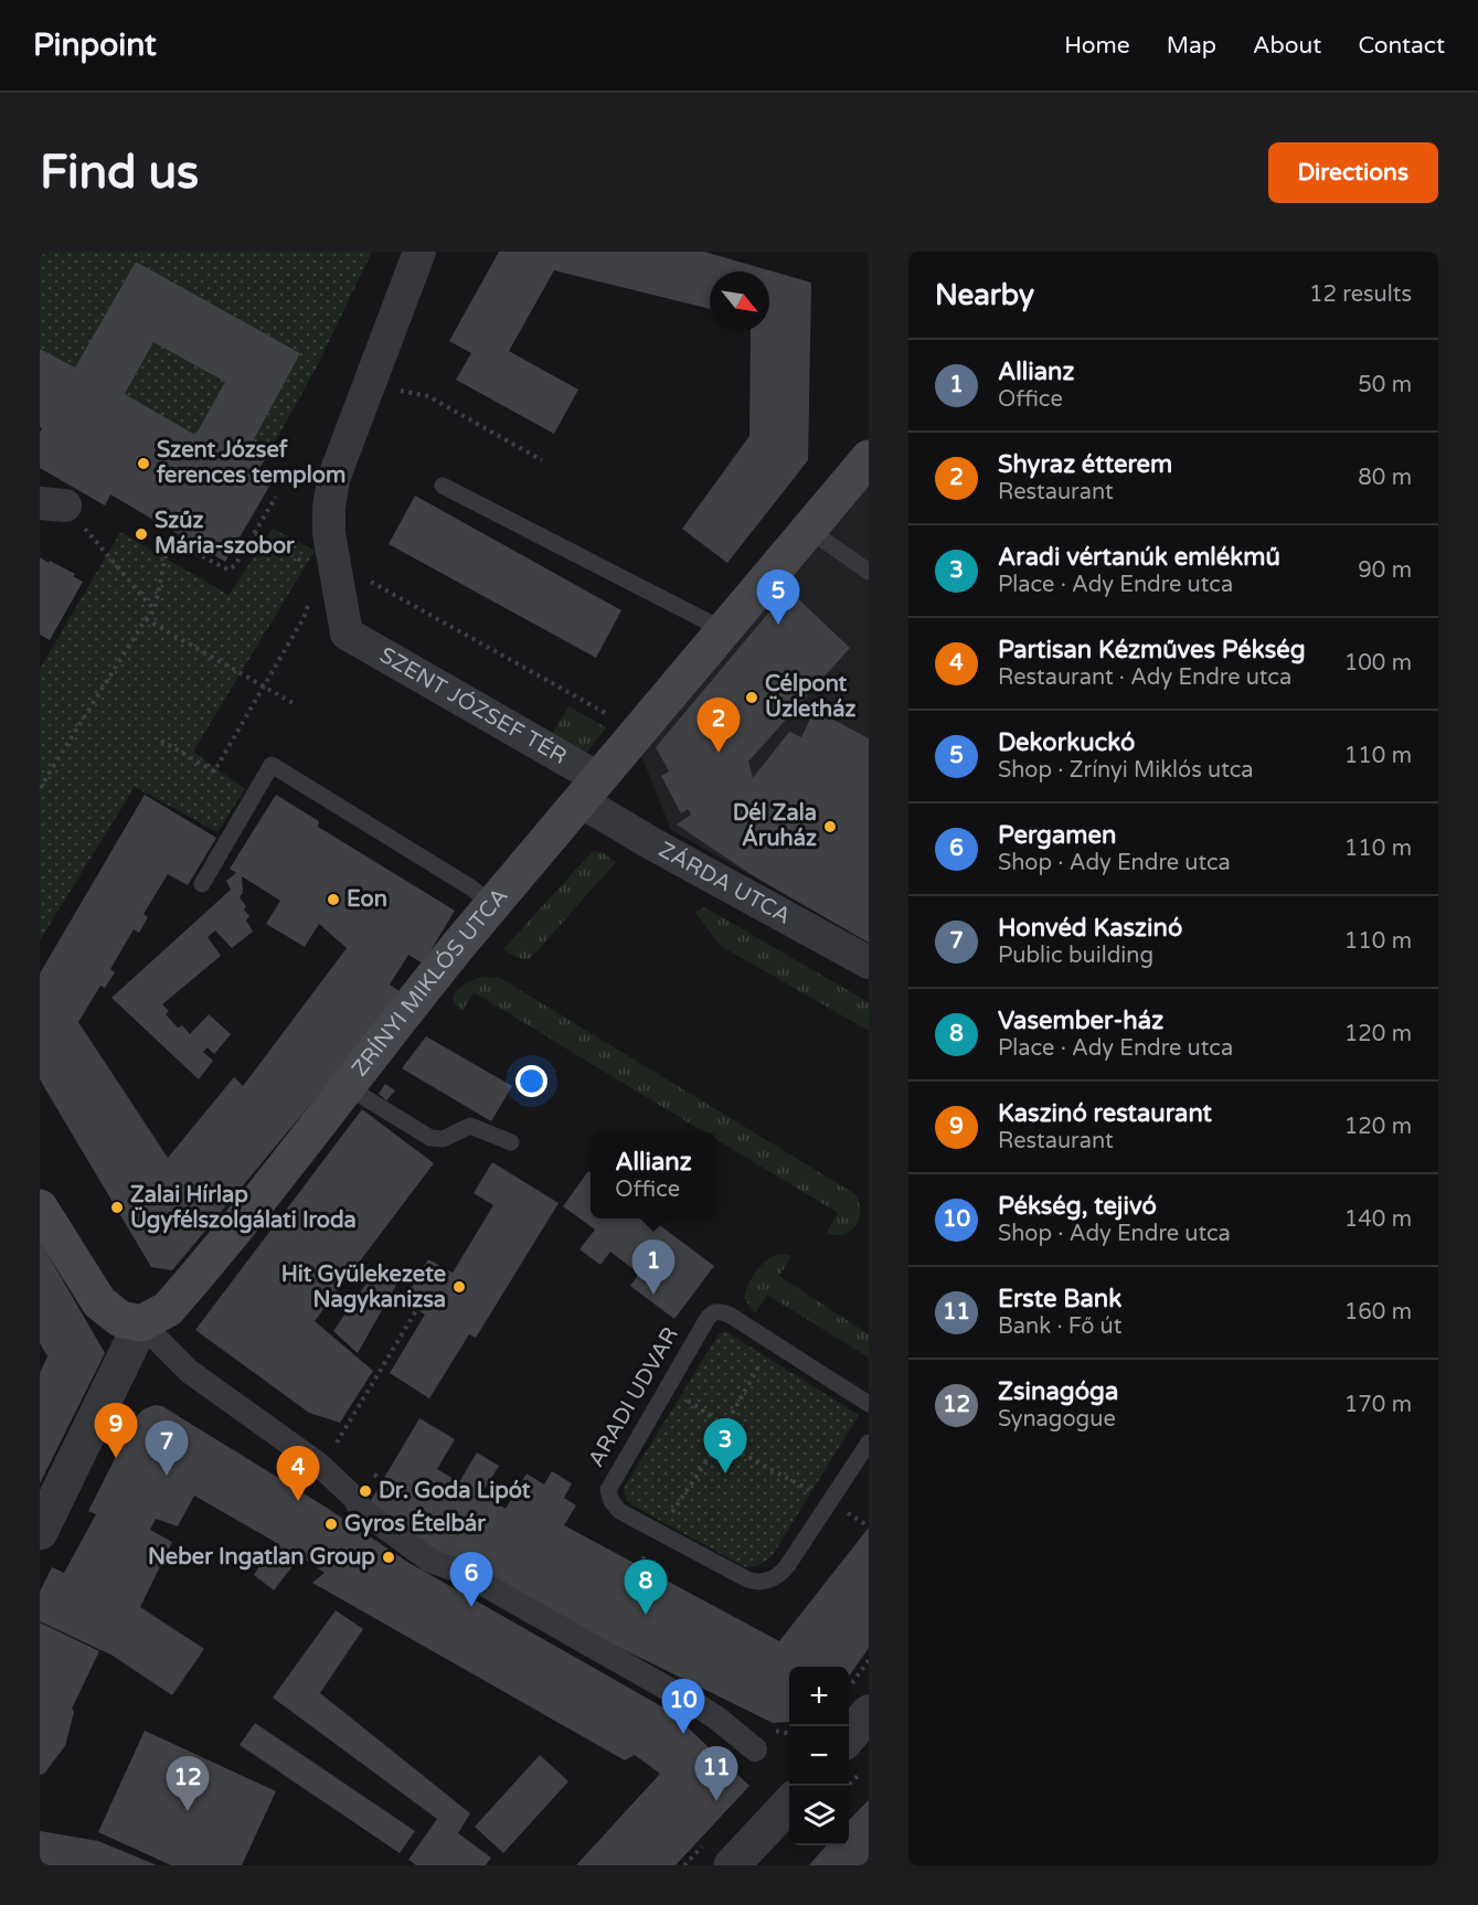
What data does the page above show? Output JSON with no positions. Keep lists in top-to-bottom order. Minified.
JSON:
{"streets":{"main road":["ZRÍNYI MIKLÓS UTCA"],"street":["SZENT JÓZSEF TÉR","ZÁRDA UTCA"],"lane":["ARADI UDVAR"]},"crossings":[["SZENT JÓZSEF TÉR","ZÁRDA UTCA"],["SZENT JÓZSEF TÉR","ZRÍNYI MIKLÓS UTCA"],["ZÁRDA UTCA","ZRÍNYI MIKLÓS UTCA"]],"places":["Szent József ferences templom","Szűz Mária-szobor","Célpont Üzletház","Dél Zala Áruház","Eon","Zalai Hírlap Ügyfélszolgálati Iroda","Hit Gyülekezete Nagykanizsa","Dr. Goda Lipót","Gyros Ételbár","Neber Ingatlan Group"],"north":"bottom right","page":{"header":"Pinpoint","nav":["Home","Map","About","Contact"],"buttons":"Directions","title":"Find us","heading":["Nearby","12 results"],"list":[{"mark":"1","name":"Allianz","note":"Office","value":"50 m"},{"mark":"2","name":"Shyraz étterem","note":"Restaurant","value":"80 m"},{"mark":"3","name":"Aradi vértanúk emlékmű","note":"Place · Ady Endre utca","value":"90 m"},{"mark":"4","name":"Partisan Kézműves Pékség","note":"Restaurant · Ady Endre utca","value":"100 m"},{"mark":"5","name":"Dekorkuckó","note":"Shop · Zrínyi Miklós utca","value":"110 m"},{"mark":"6","name":"Pergamen","note":"Shop · Ady Endre utca","value":"110 m"},{"mark":"7","name":"Honvéd Kaszinó","note":"Public building","value":"110 m"},{"mark":"8","name":"Vasember-ház","note":"Place · Ady Endre utca","value":"120 m"},{"mark":"9","name":"Kaszinó restaurant","note":"Restaurant","value":"120 m"},{"mark":"10","name":"Pékség, tejivó","note":"Shop · Ady Endre utca","value":"140 m"},{"mark":"11","name":"Erste Bank","note":"Bank · Fő út","value":"160 m"},{"mark":"12","name":"Zsinagóga","note":"Synagogue","value":"170 m"}],"pins":["5","2","1","9","3","7","4","6","8","10","11","12"],"popup":["Allianz","Office"],"map_buttons":["+","−"]}}
